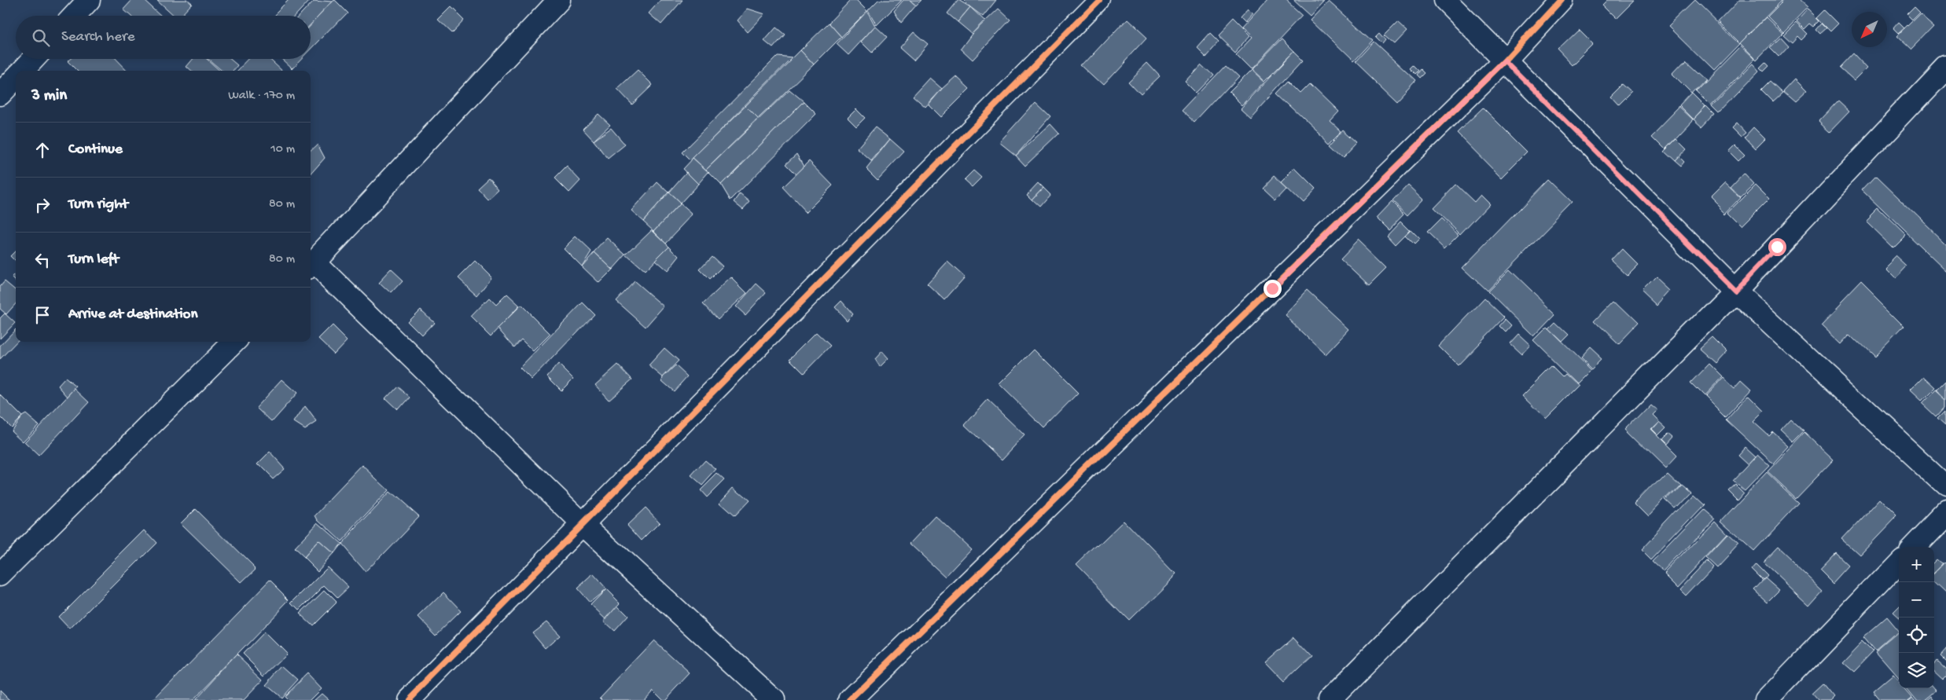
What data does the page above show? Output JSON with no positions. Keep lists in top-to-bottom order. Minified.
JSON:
{"north":"bottom left","page":{"search":"Search here","heading":["3 min","Walk · 170 m"],"list":[["Continue","10 m"],["Turn right","80 m"],["Turn left","80 m"],"Arrive at destination"],"map_buttons":["+","−"]}}
